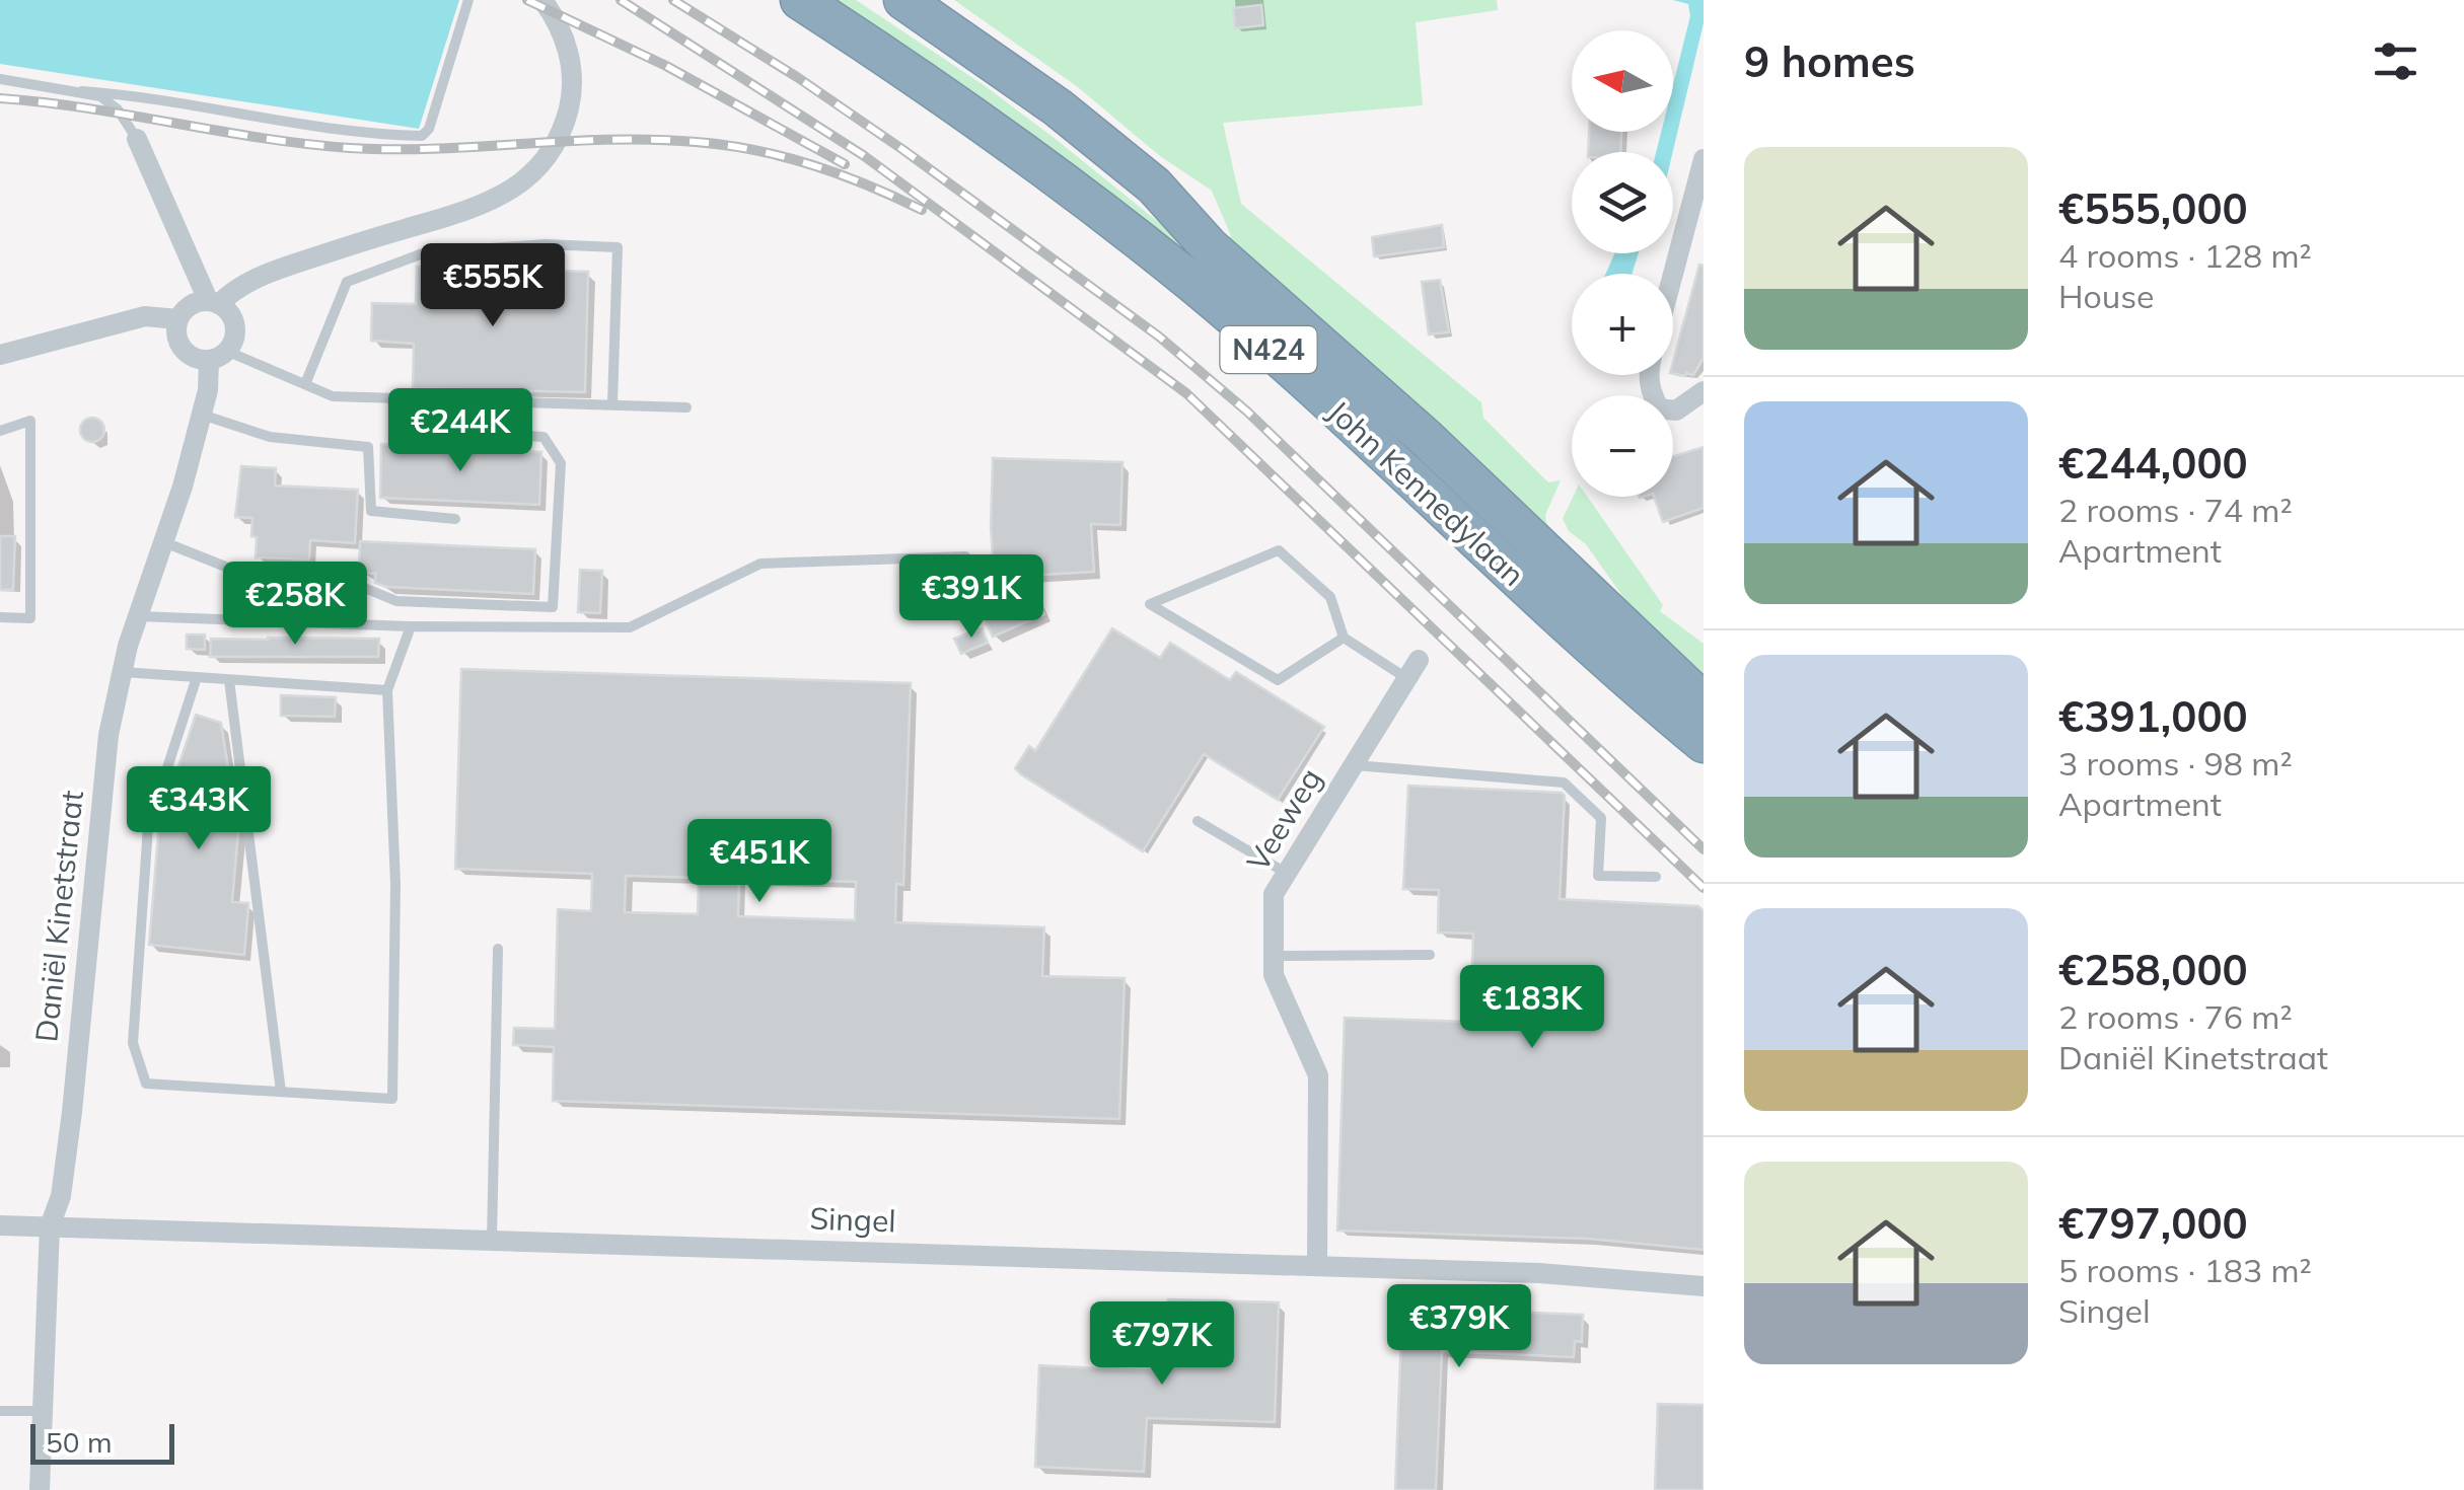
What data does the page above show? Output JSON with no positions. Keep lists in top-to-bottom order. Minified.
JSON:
{"streets":{"highway":["N424","John Kennedylaan"],"street":["Veeweg","Daniël Kinetstraat","Singel"]},"crossings":[["Veeweg","Singel"],["Daniël Kinetstraat","Singel"]],"scale_bar":"50 m","north":"left","page":{"heading":"9 homes","map_buttons":["+","−"],"list":[{"name":"€555,000","note":"4 rooms · 128 m² · House"},{"name":"€244,000","note":"2 rooms · 74 m² · Apartment"},{"name":"€391,000","note":"3 rooms · 98 m² · Apartment"},{"name":"€258,000","note":"2 rooms · 76 m² · Daniël Kinetstraat"},{"name":"€797,000","note":"5 rooms · 183 m² · Singel"}],"price":["€555K","€244K","€391K","€258K","€343K","€451K","€183K","€379K","€797K"],"scale":"50 m"}}
